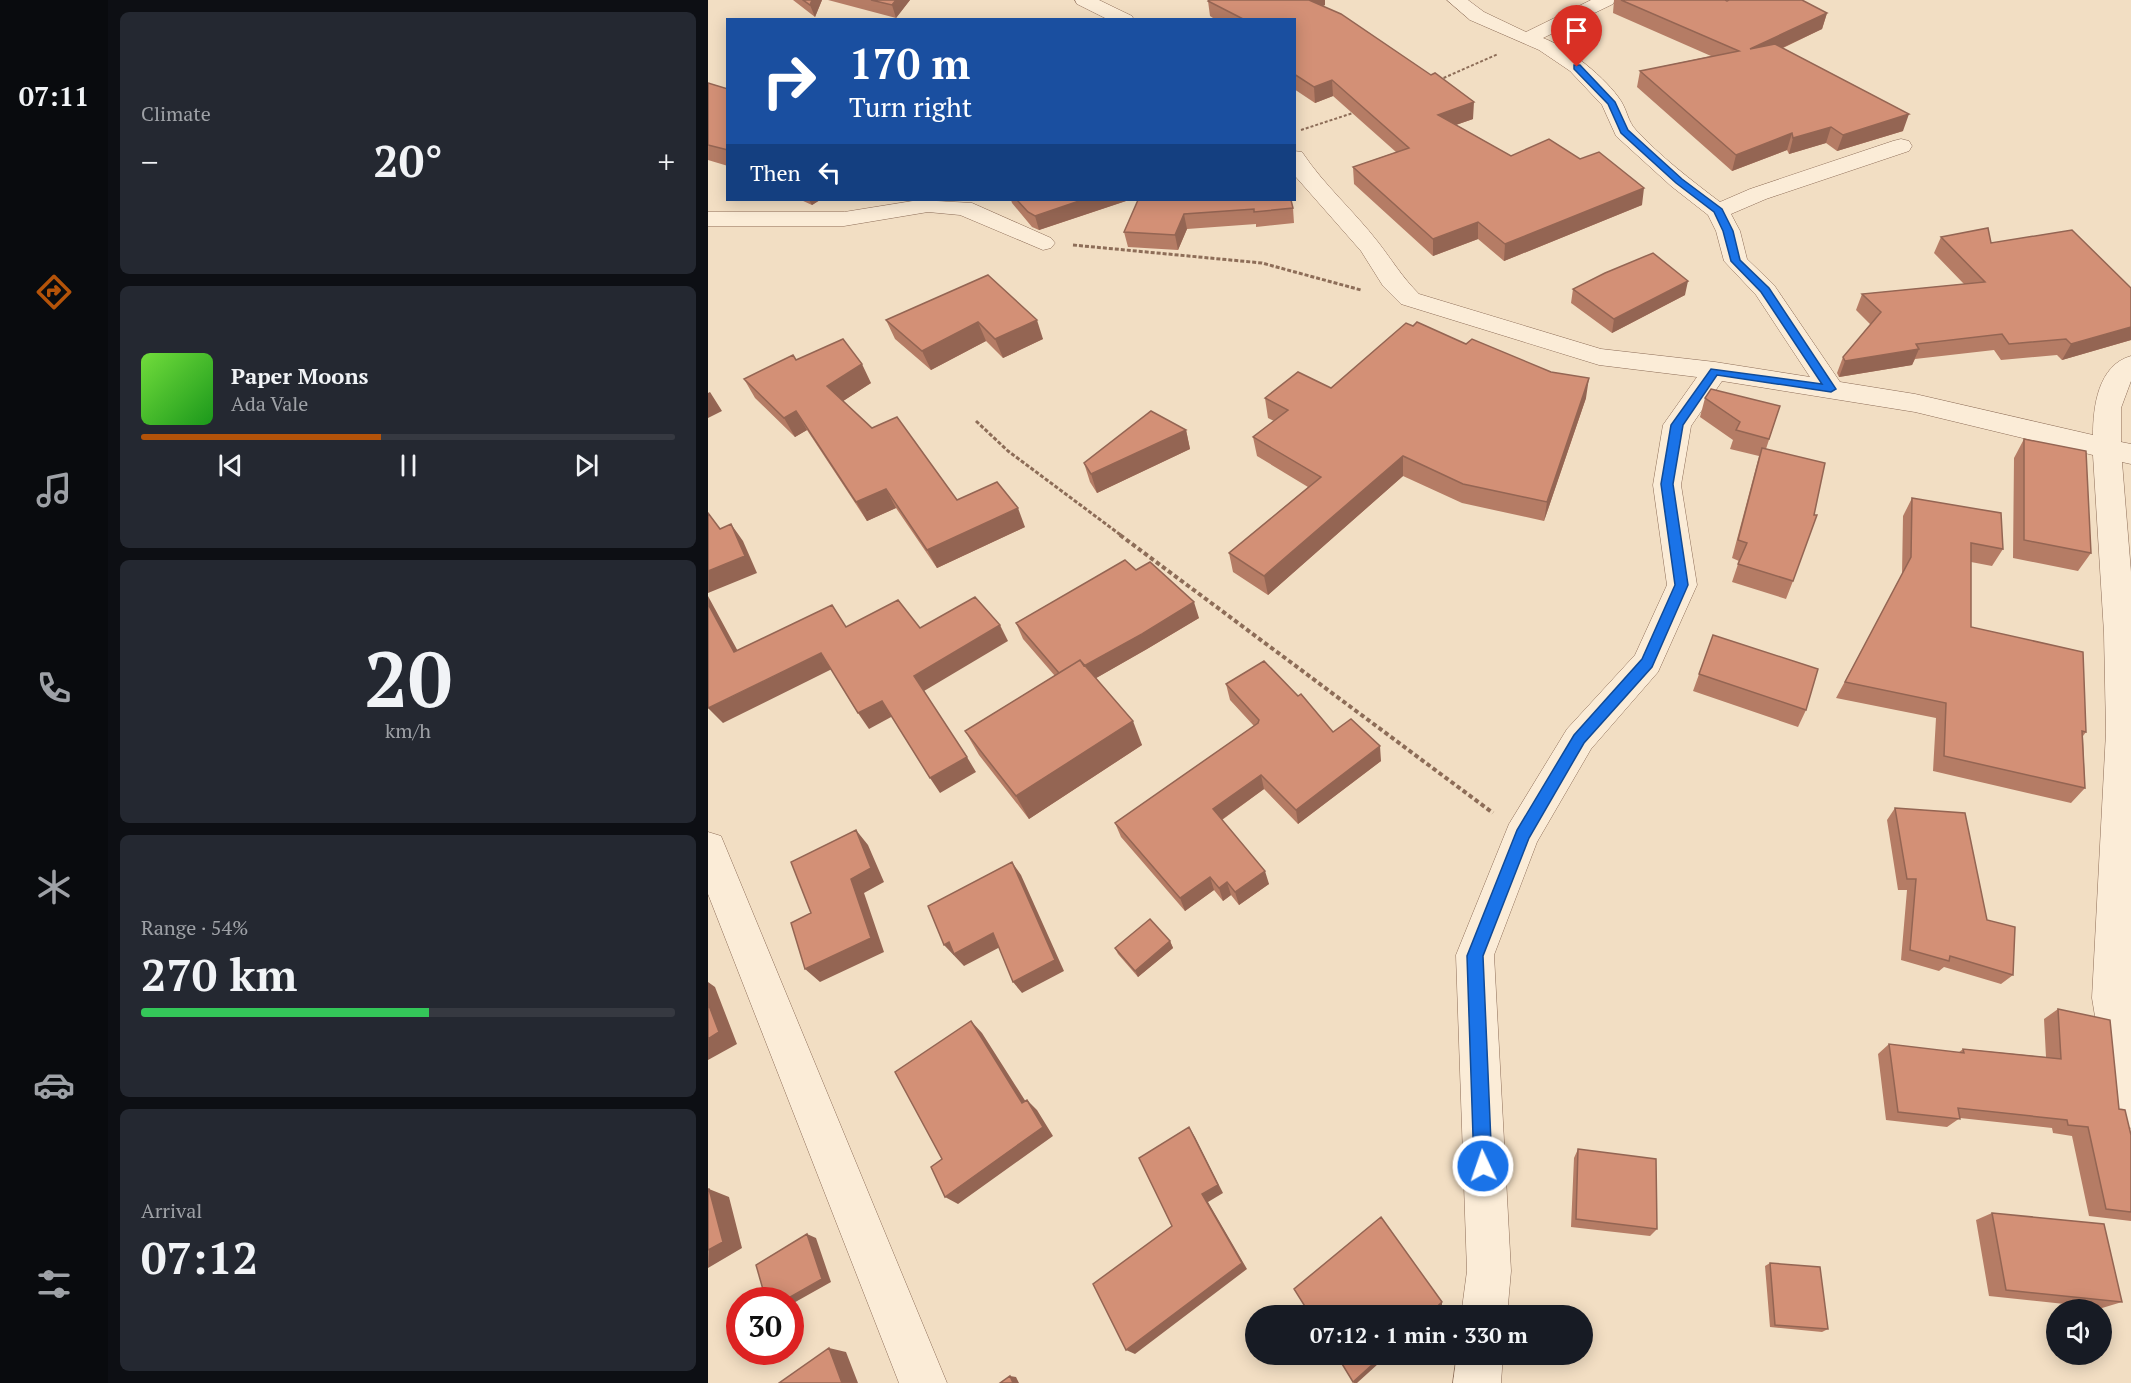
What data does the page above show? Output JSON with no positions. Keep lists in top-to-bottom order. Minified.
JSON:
{"page":{"tabs":"07:11","tile":["Climate",["20","km/h"],["Range · 54%","270 km"],["Arrival","07:12"]],"turn":["170 m","Turn right"],"heat":["−","20°","+"],"then":"Then","song":["Paper Moons","Ada Vale"],"limit":"30","trip":"07:12 · 1 min · 330 m"}}
